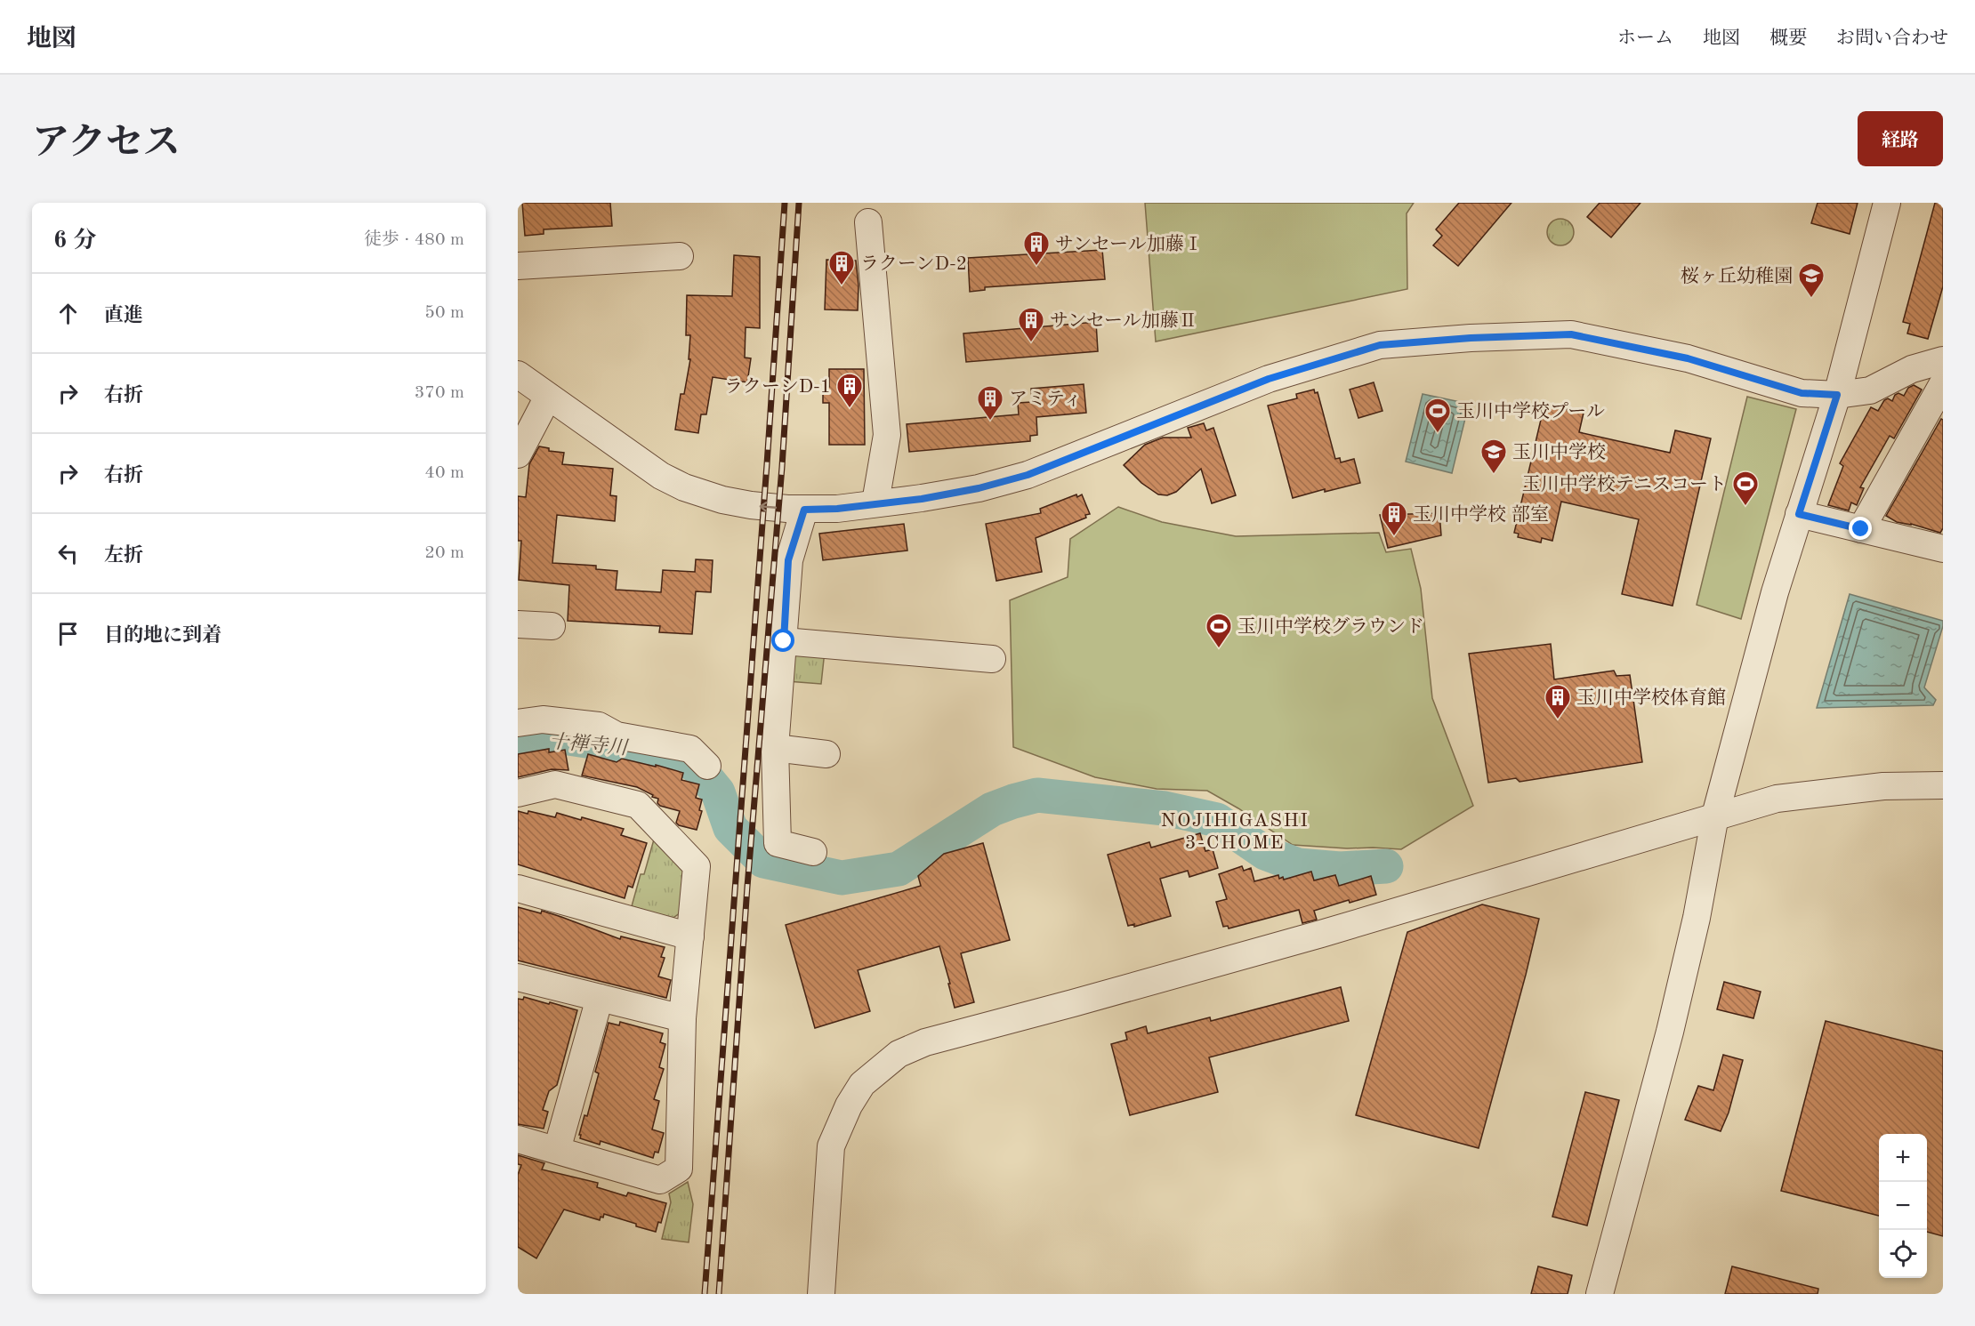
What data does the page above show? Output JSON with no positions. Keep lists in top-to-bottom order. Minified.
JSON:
{"districts":["NOJIHIGASHI 3-CHOME"],"water":["十禅寺川"],"places":{"building":["サンセール加藤Ⅰ","ラクーンD-2","サンセール加藤Ⅱ","ラクーンD-1","アミティ","玉川中学校 部室","玉川中学校体育館"],"school or university":["桜ヶ丘幼稚園","玉川中学校"],"sports":["玉川中学校プール","玉川中学校テニスコート","玉川中学校グラウンド"]},"page":{"header":"地図","nav":["ホーム","地図","概要","お問い合わせ"],"title":"アクセス","buttons":"経路","heading":["6 分","徒歩 · 480 m"],"list":[["直進","50 m"],["右折","370 m"],["右折","40 m"],["左折","20 m"],"目的地に到着"],"map_buttons":["+","−"]}}
